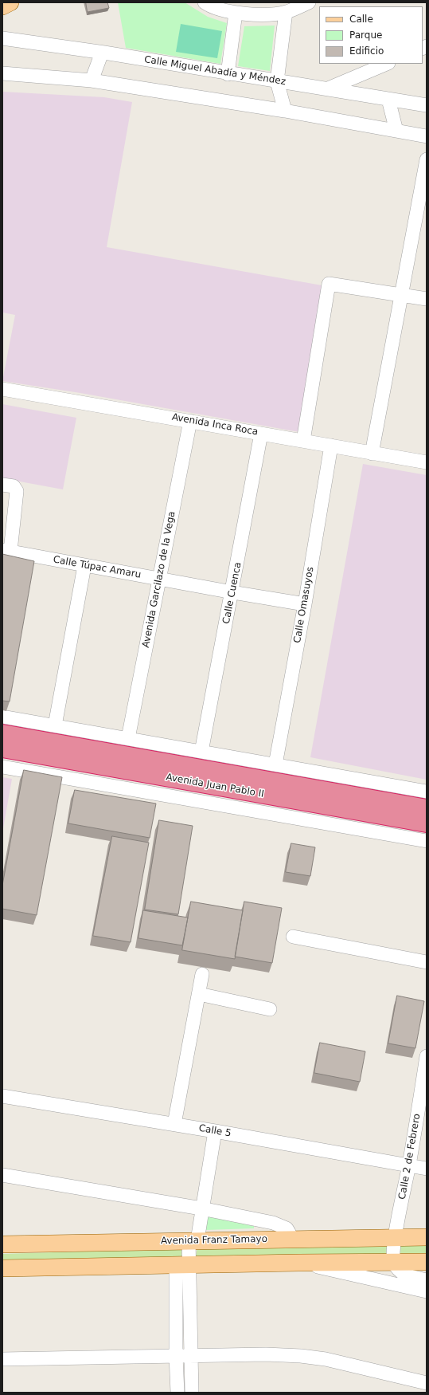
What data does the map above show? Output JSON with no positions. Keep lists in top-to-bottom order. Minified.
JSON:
{"streets":{"highway":["Avenida Juan Pablo II"],"main road":["Avenida Franz Tamayo"],"street":["Calle Miguel Abadía y Méndez","Avenida Inca Roca","Calle Túpac Amaru","Avenida Garcilazo de la Vega","Calle Cuenca","Calle Omasuyos","Calle 5","Calle 2 de Febrero"]},"crossings":[["Avenida Inca Roca","Avenida Garcilazo de la Vega"],["Avenida Inca Roca","Calle Cuenca"],["Avenida Inca Roca","Calle Omasuyos"],["Calle Túpac Amaru","Avenida Garcilazo de la Vega"],["Calle Túpac Amaru","Calle Cuenca"],["Calle Túpac Amaru","Calle Omasuyos"],["Calle 5","Calle 2 de Febrero"],["Calle 2 de Febrero","Avenida Franz Tamayo"]],"legend":["Calle","Parque","Edificio"]}
